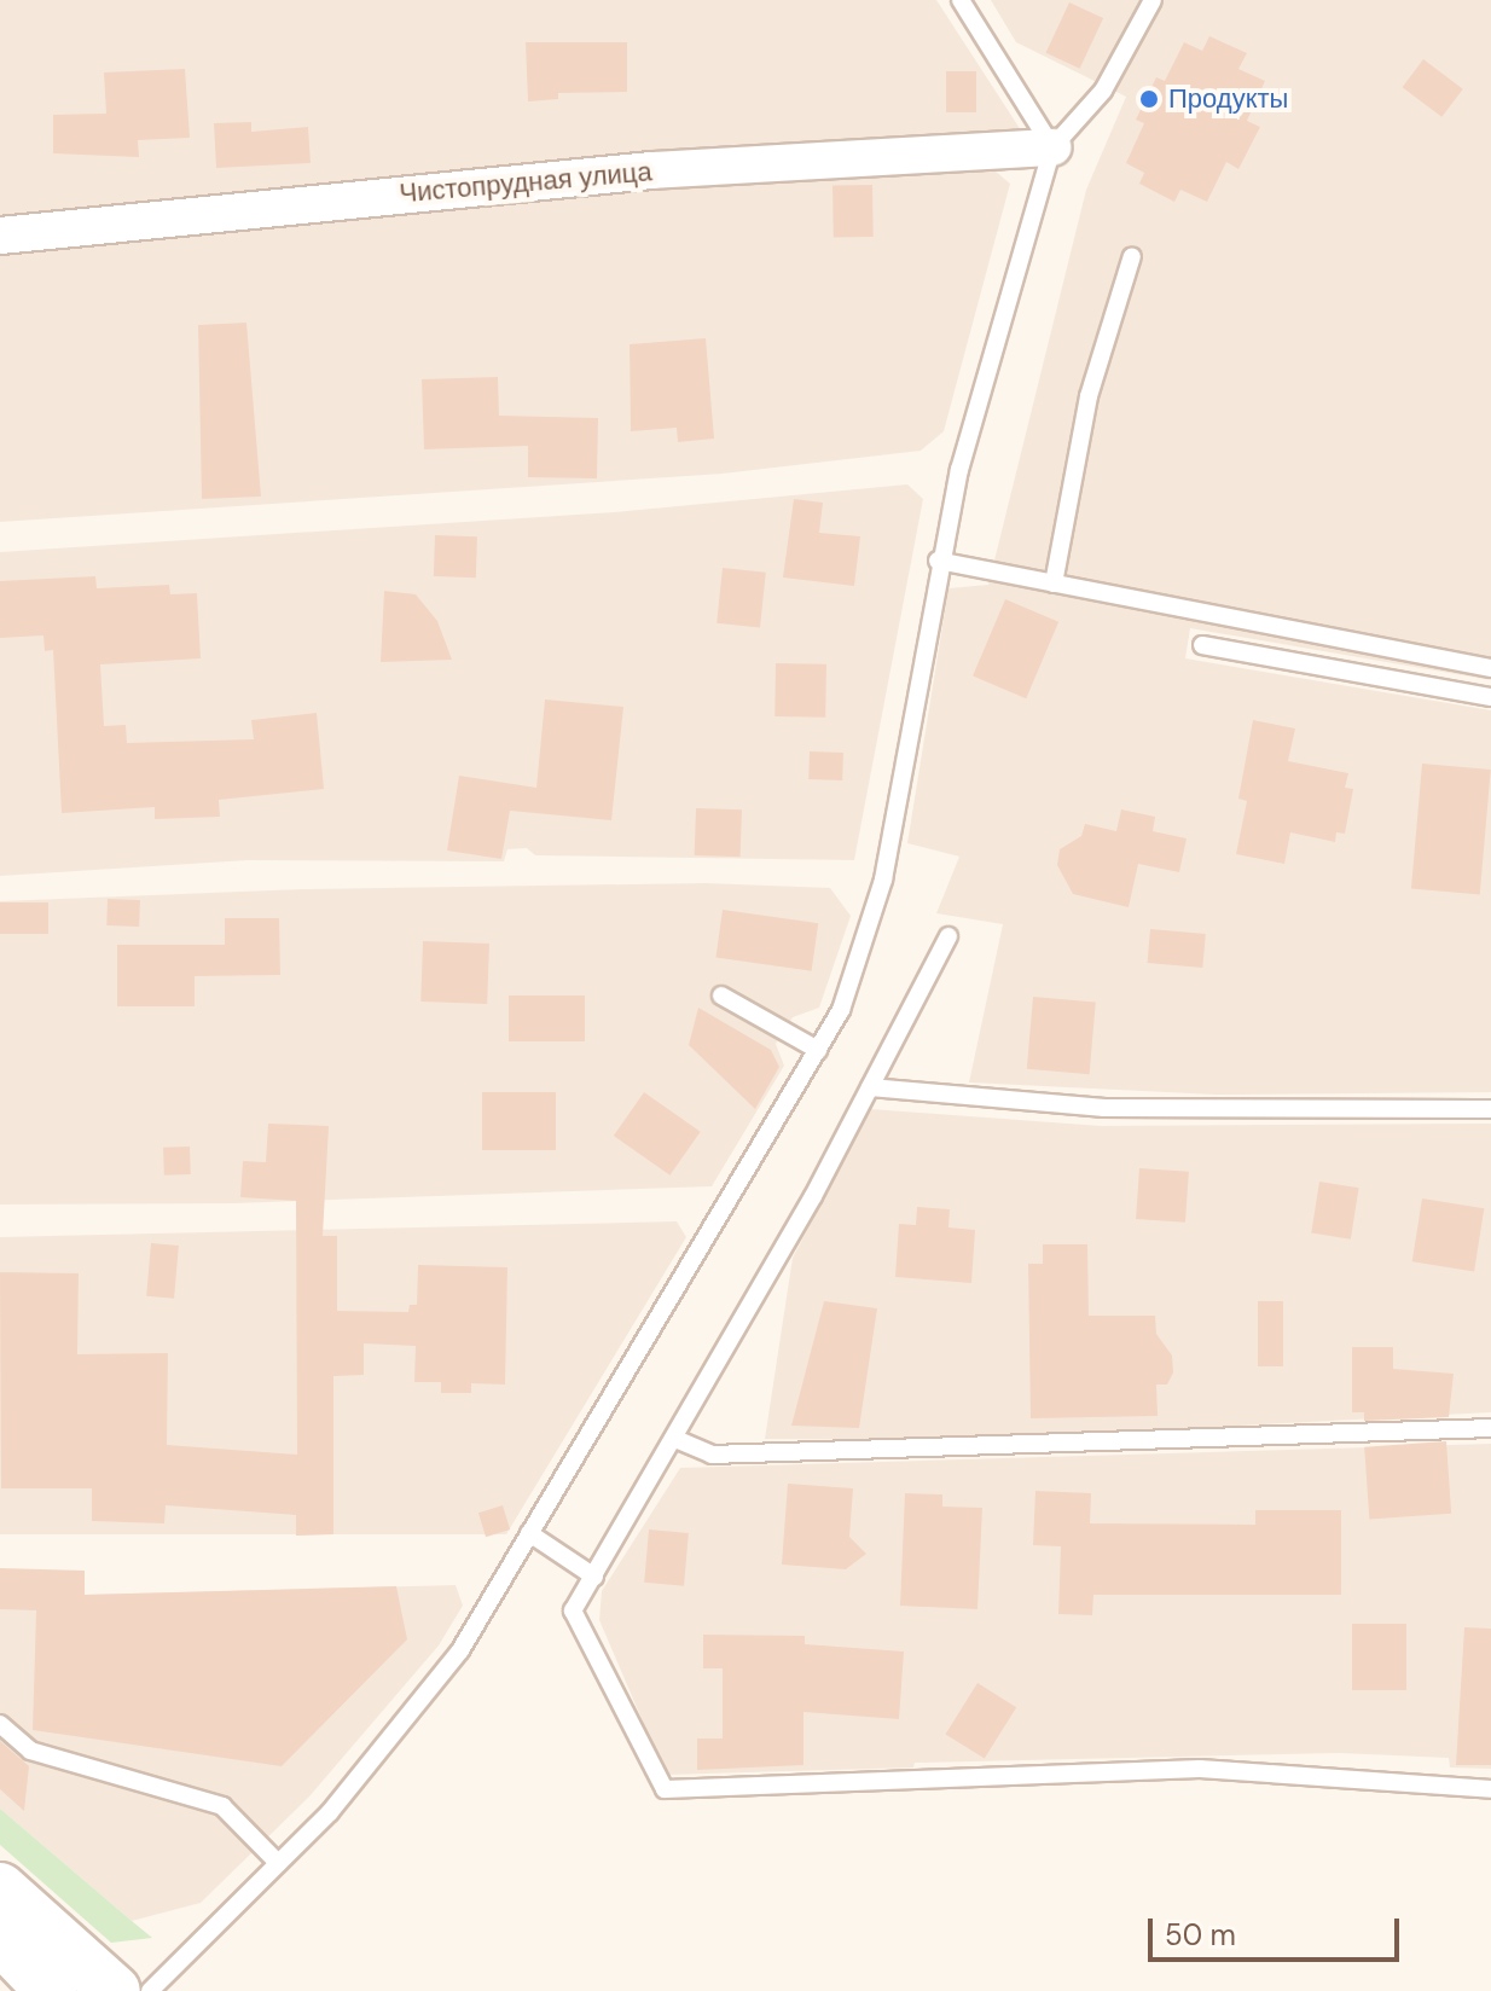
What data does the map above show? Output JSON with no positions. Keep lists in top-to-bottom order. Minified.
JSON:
{"streets":{"street":["Чистопрудная улица"]},"places":["Продукты"],"scale_bar":"50 m"}
